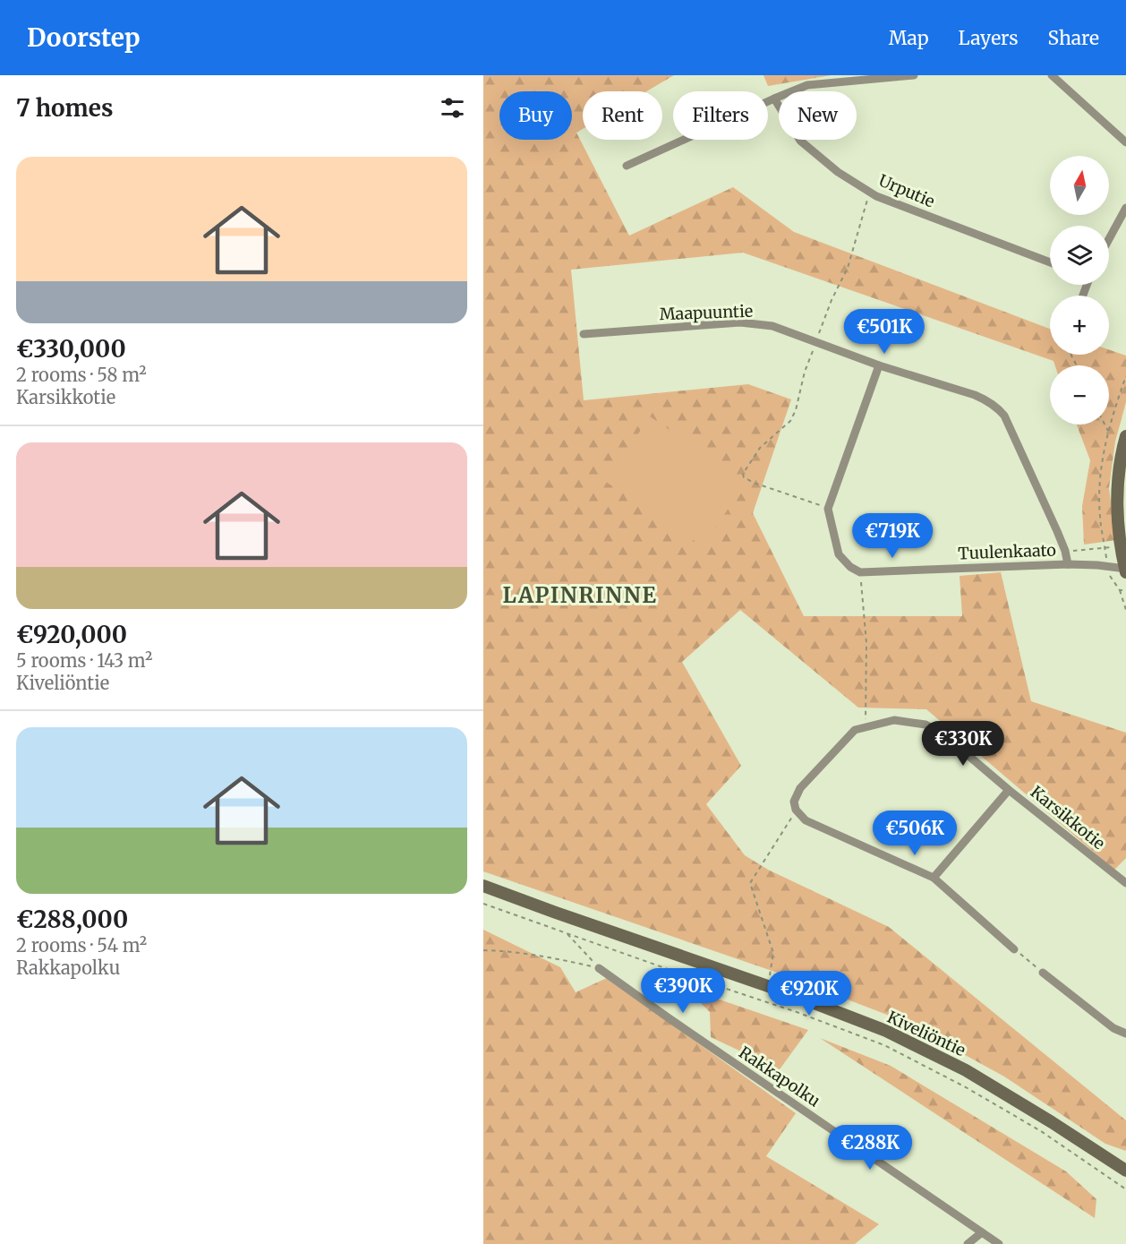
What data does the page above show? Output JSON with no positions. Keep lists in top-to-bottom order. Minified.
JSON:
{"streets":{"street":["Urputie","Maapuuntie","Tuulenkaato","Karsikkotie","Kiveliöntie","Rakkapolku"]},"crossings":[["Maapuuntie","Tuulenkaato"]],"districts":["LAPINRINNE"],"north":"top","page":{"header":"Doorstep","nav":["Map","Layers","Share"],"heading":"7 homes","chip":["Buy","Rent","Filters","New"],"list":[{"name":"€330,000","note":"2 rooms · 58 m² · Karsikkotie"},{"name":"€920,000","note":"5 rooms · 143 m² · Kiveliöntie"},{"name":"€288,000","note":"2 rooms · 54 m² · Rakkapolku"}],"map_buttons":["+","−"],"price":["€501K","€719K","€330K","€506K","€390K","€920K","€288K"]}}
